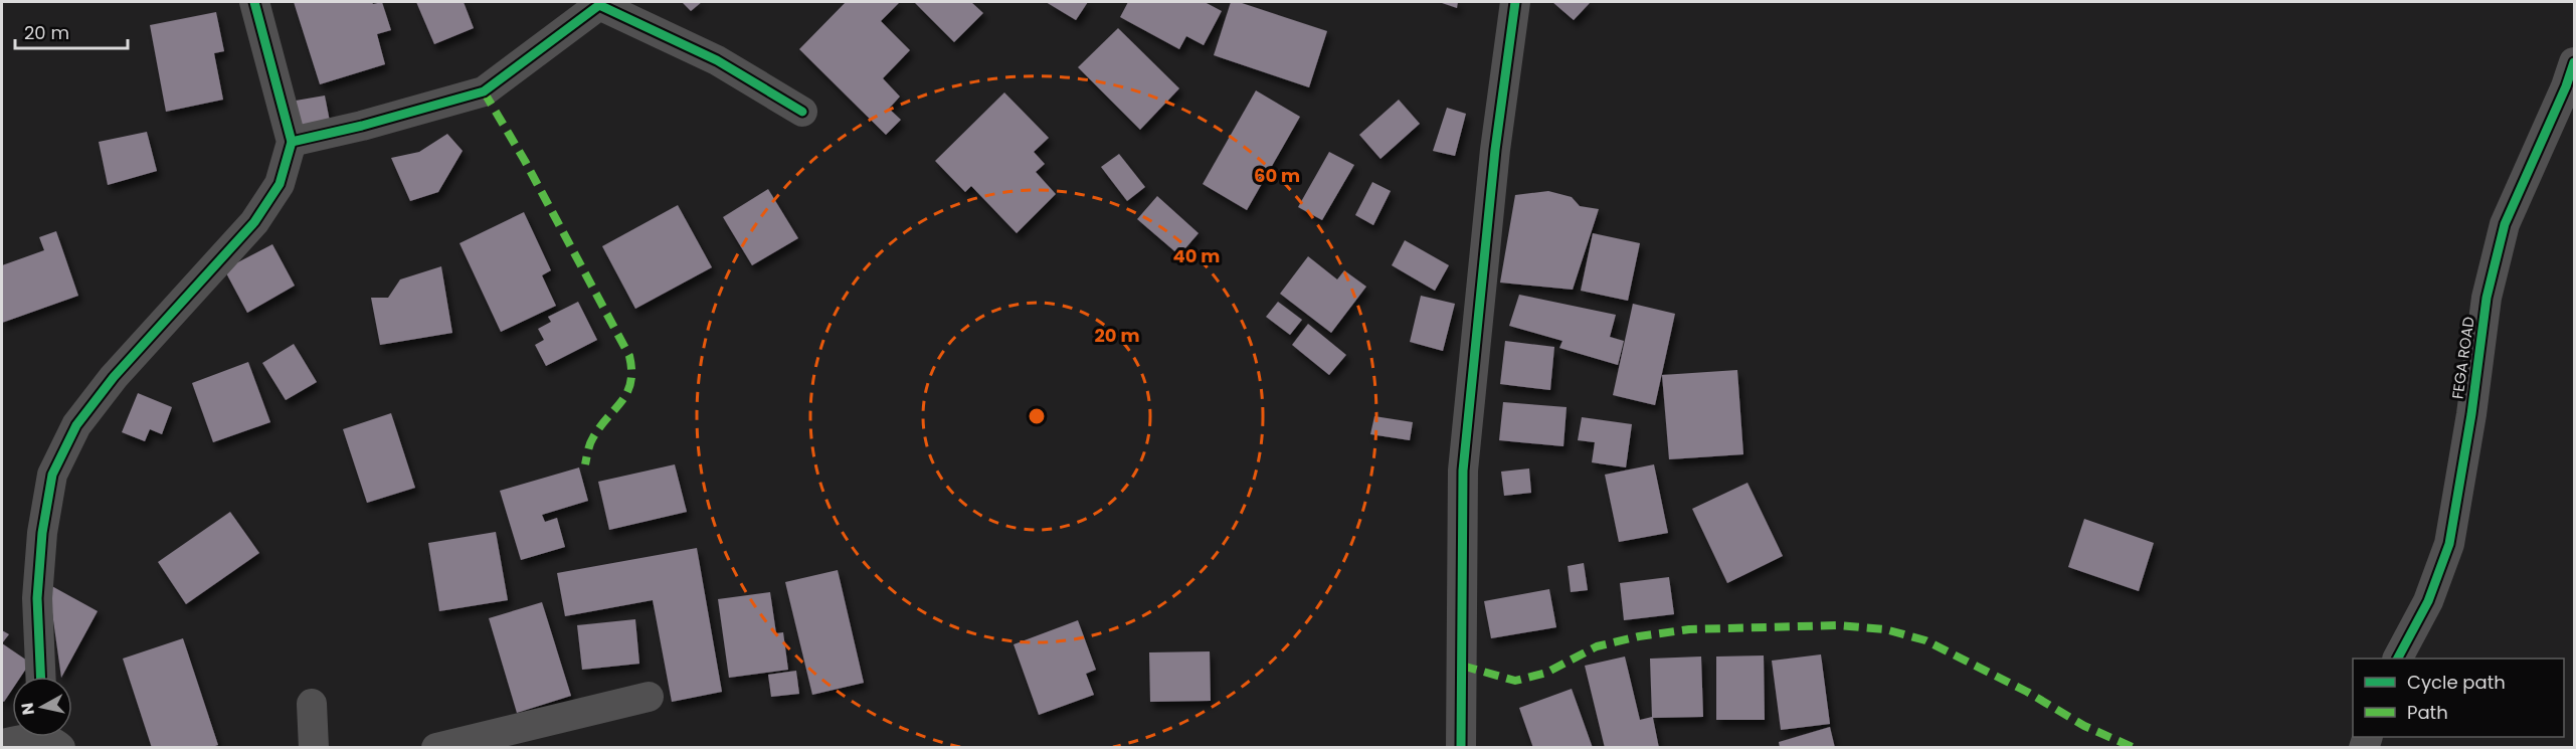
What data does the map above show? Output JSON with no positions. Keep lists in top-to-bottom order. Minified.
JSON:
{"streets":{"street":["FEGA ROAD"]},"legend":["Cycle path","Path"],"scale_bar":"20 m","north":"left","rings":["60 m","40 m","20 m"]}
